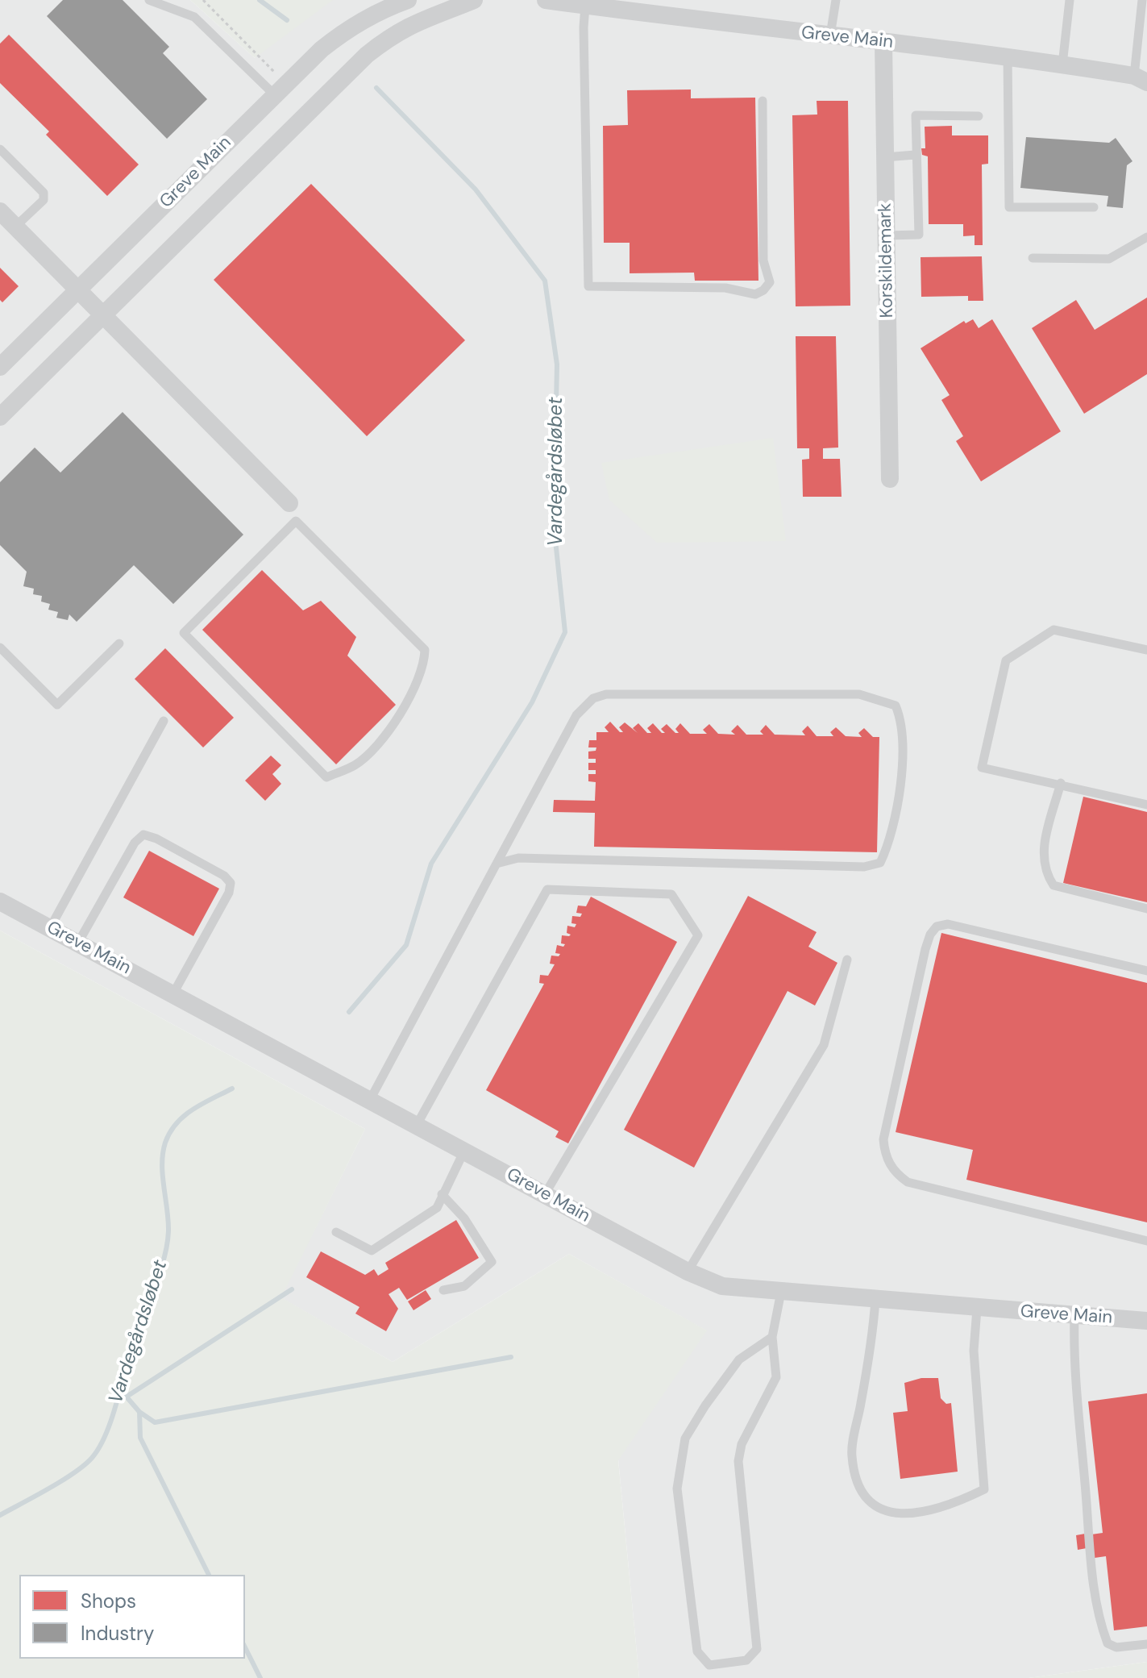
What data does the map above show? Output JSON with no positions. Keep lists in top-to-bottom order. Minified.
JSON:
{"streets":{"street":["Greve Main","Korskildemark"]},"crossings":[["Greve Main","Korskildemark"]],"water":["Vardegårdsløbet"],"legend":["Shops","Industry"]}
